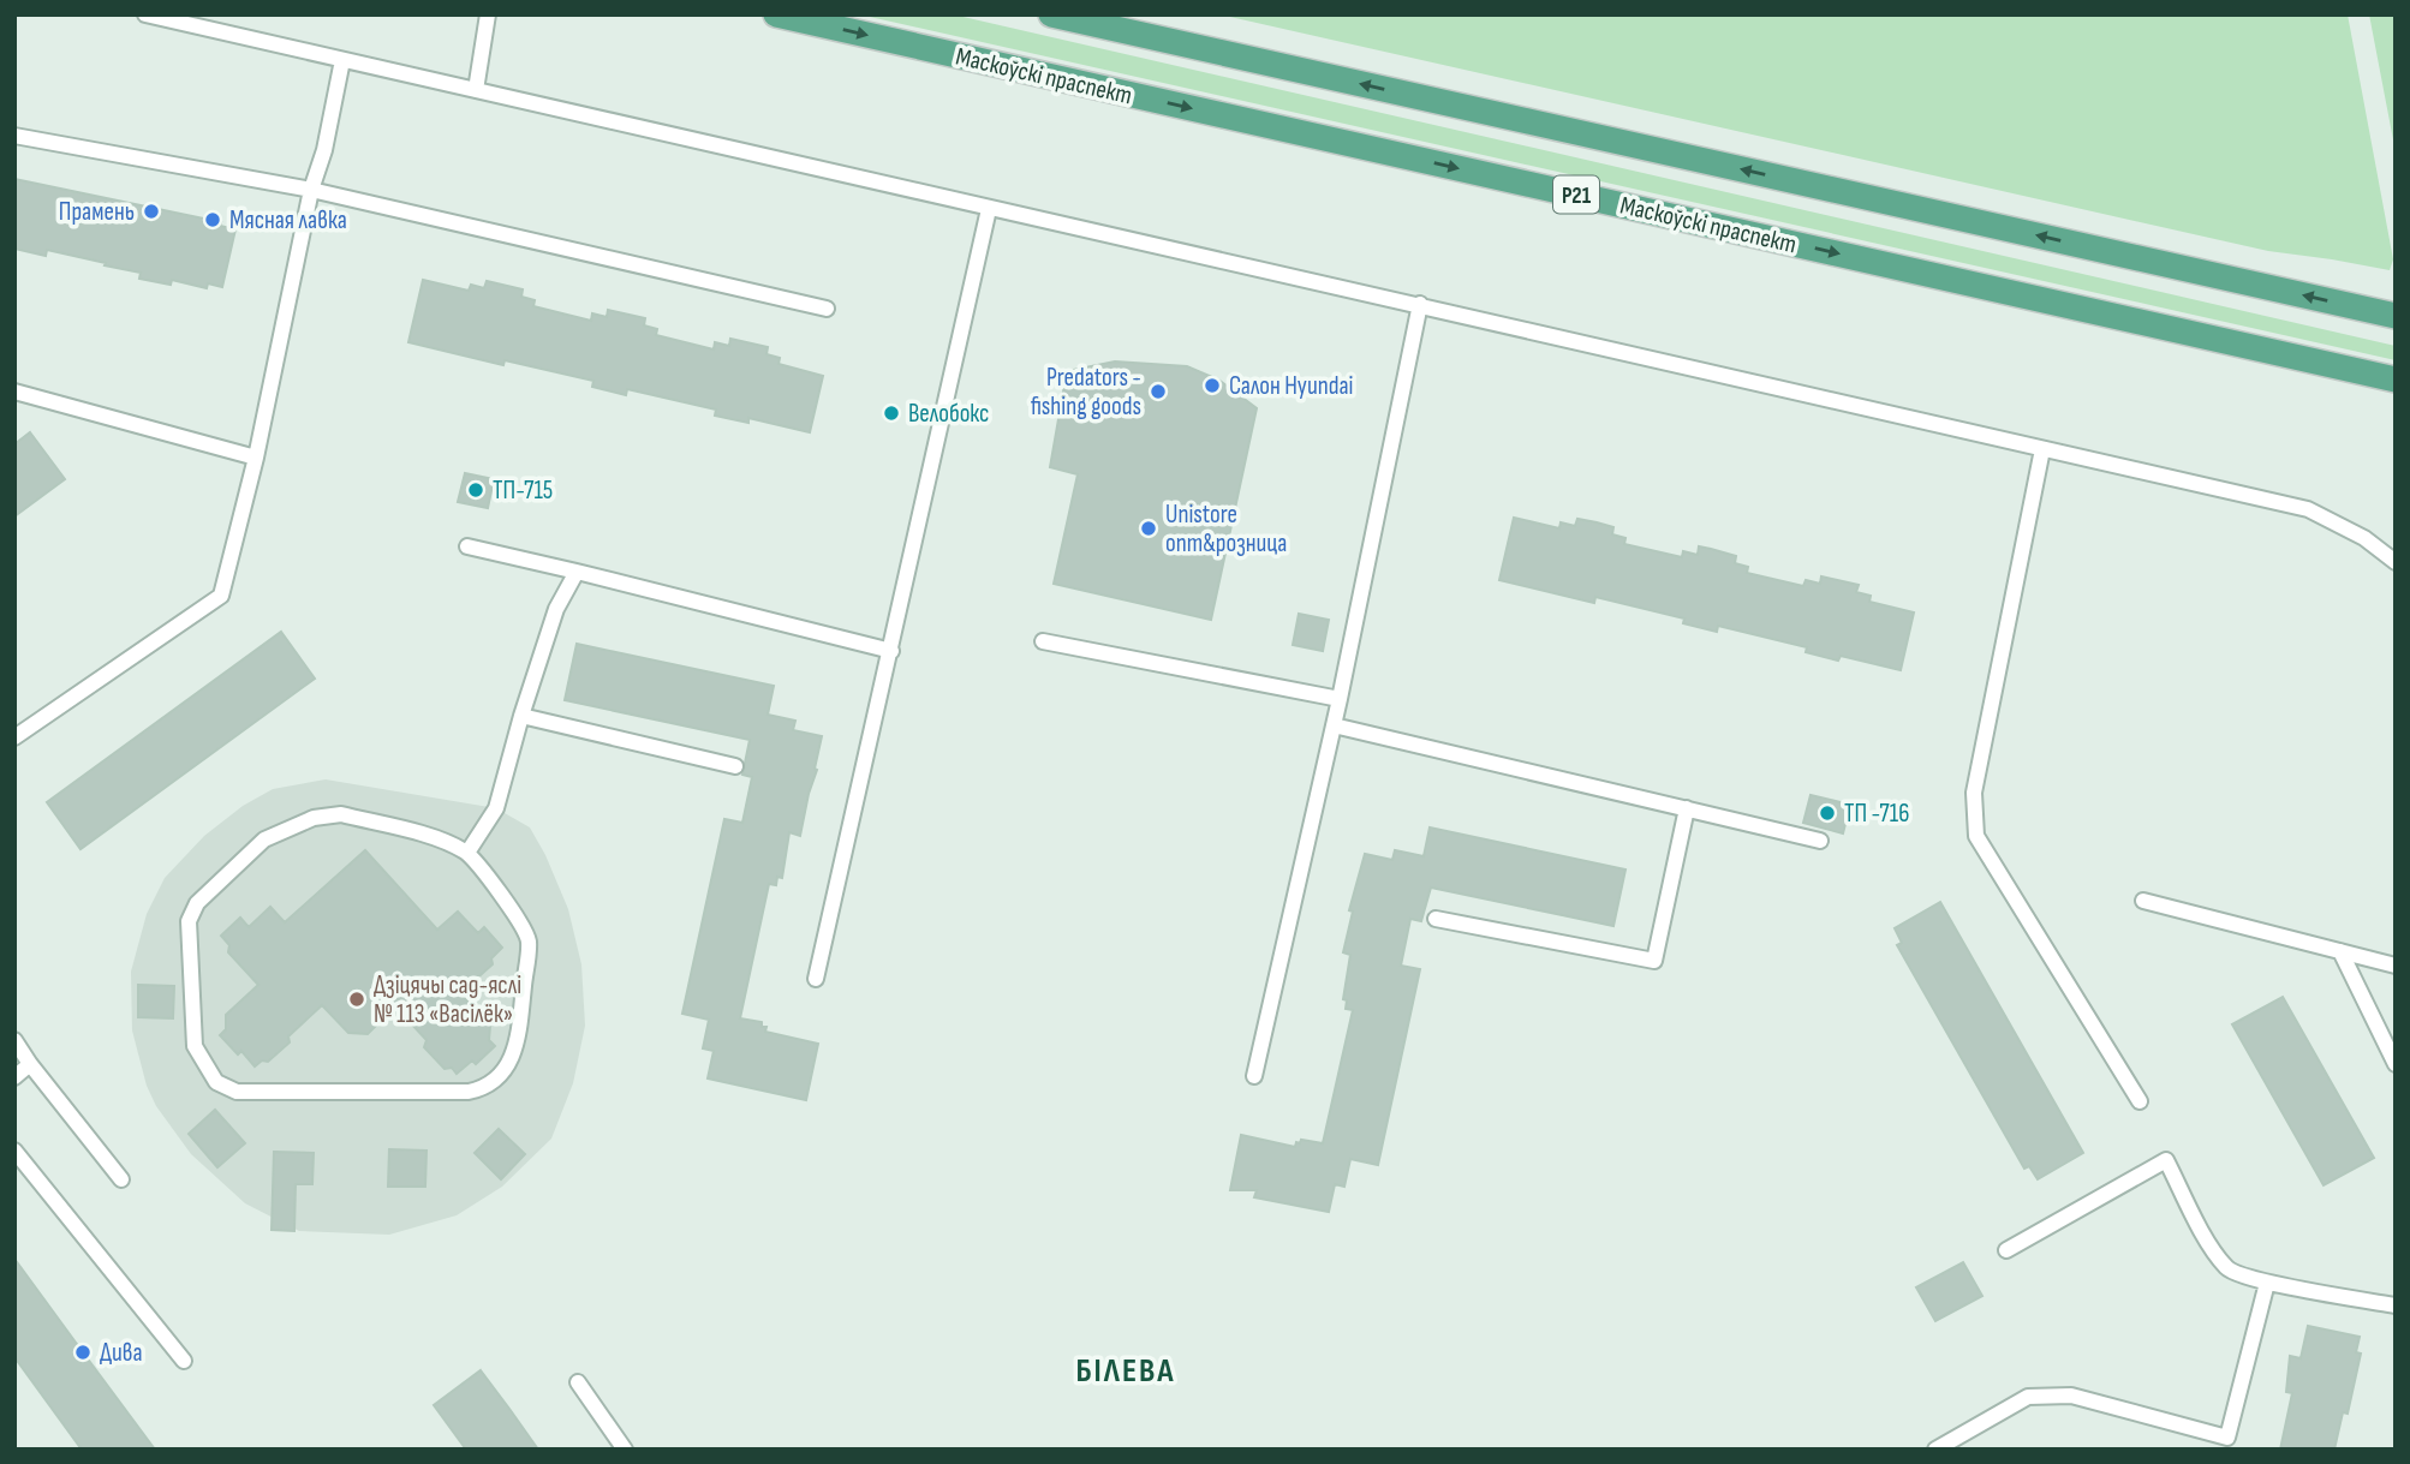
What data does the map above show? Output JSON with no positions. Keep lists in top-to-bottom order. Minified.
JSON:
{"streets":{"main road":["Маскоўскі праспект","Р21"]},"districts":["БІЛЕВА"],"places":["Прамень","Мясная лавка","Салон Hyundai","Predators - fishing goods","Велобокс","ТП-715","Unistore опт&розница","ТП -716","Дзіцячы сад-яслі № 113 «Васілёк»","Дива"]}
